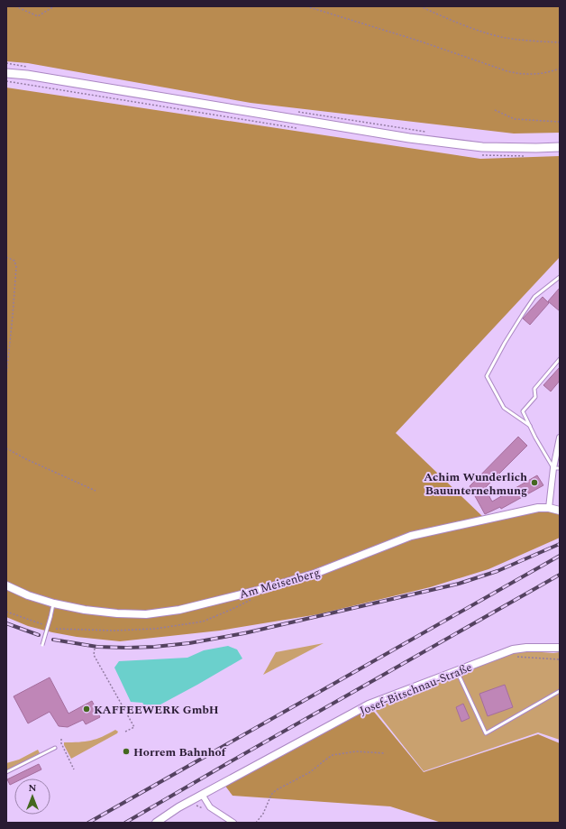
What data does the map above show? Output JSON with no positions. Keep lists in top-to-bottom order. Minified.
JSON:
{"streets":{"street":["Am Meisenberg","Josef-Bitschnau-Straße"]},"places":["Achim Wunderlich Bauunternehmung","KAFFEEWERK GmbH","Horrem Bahnhof"],"north":"top"}
